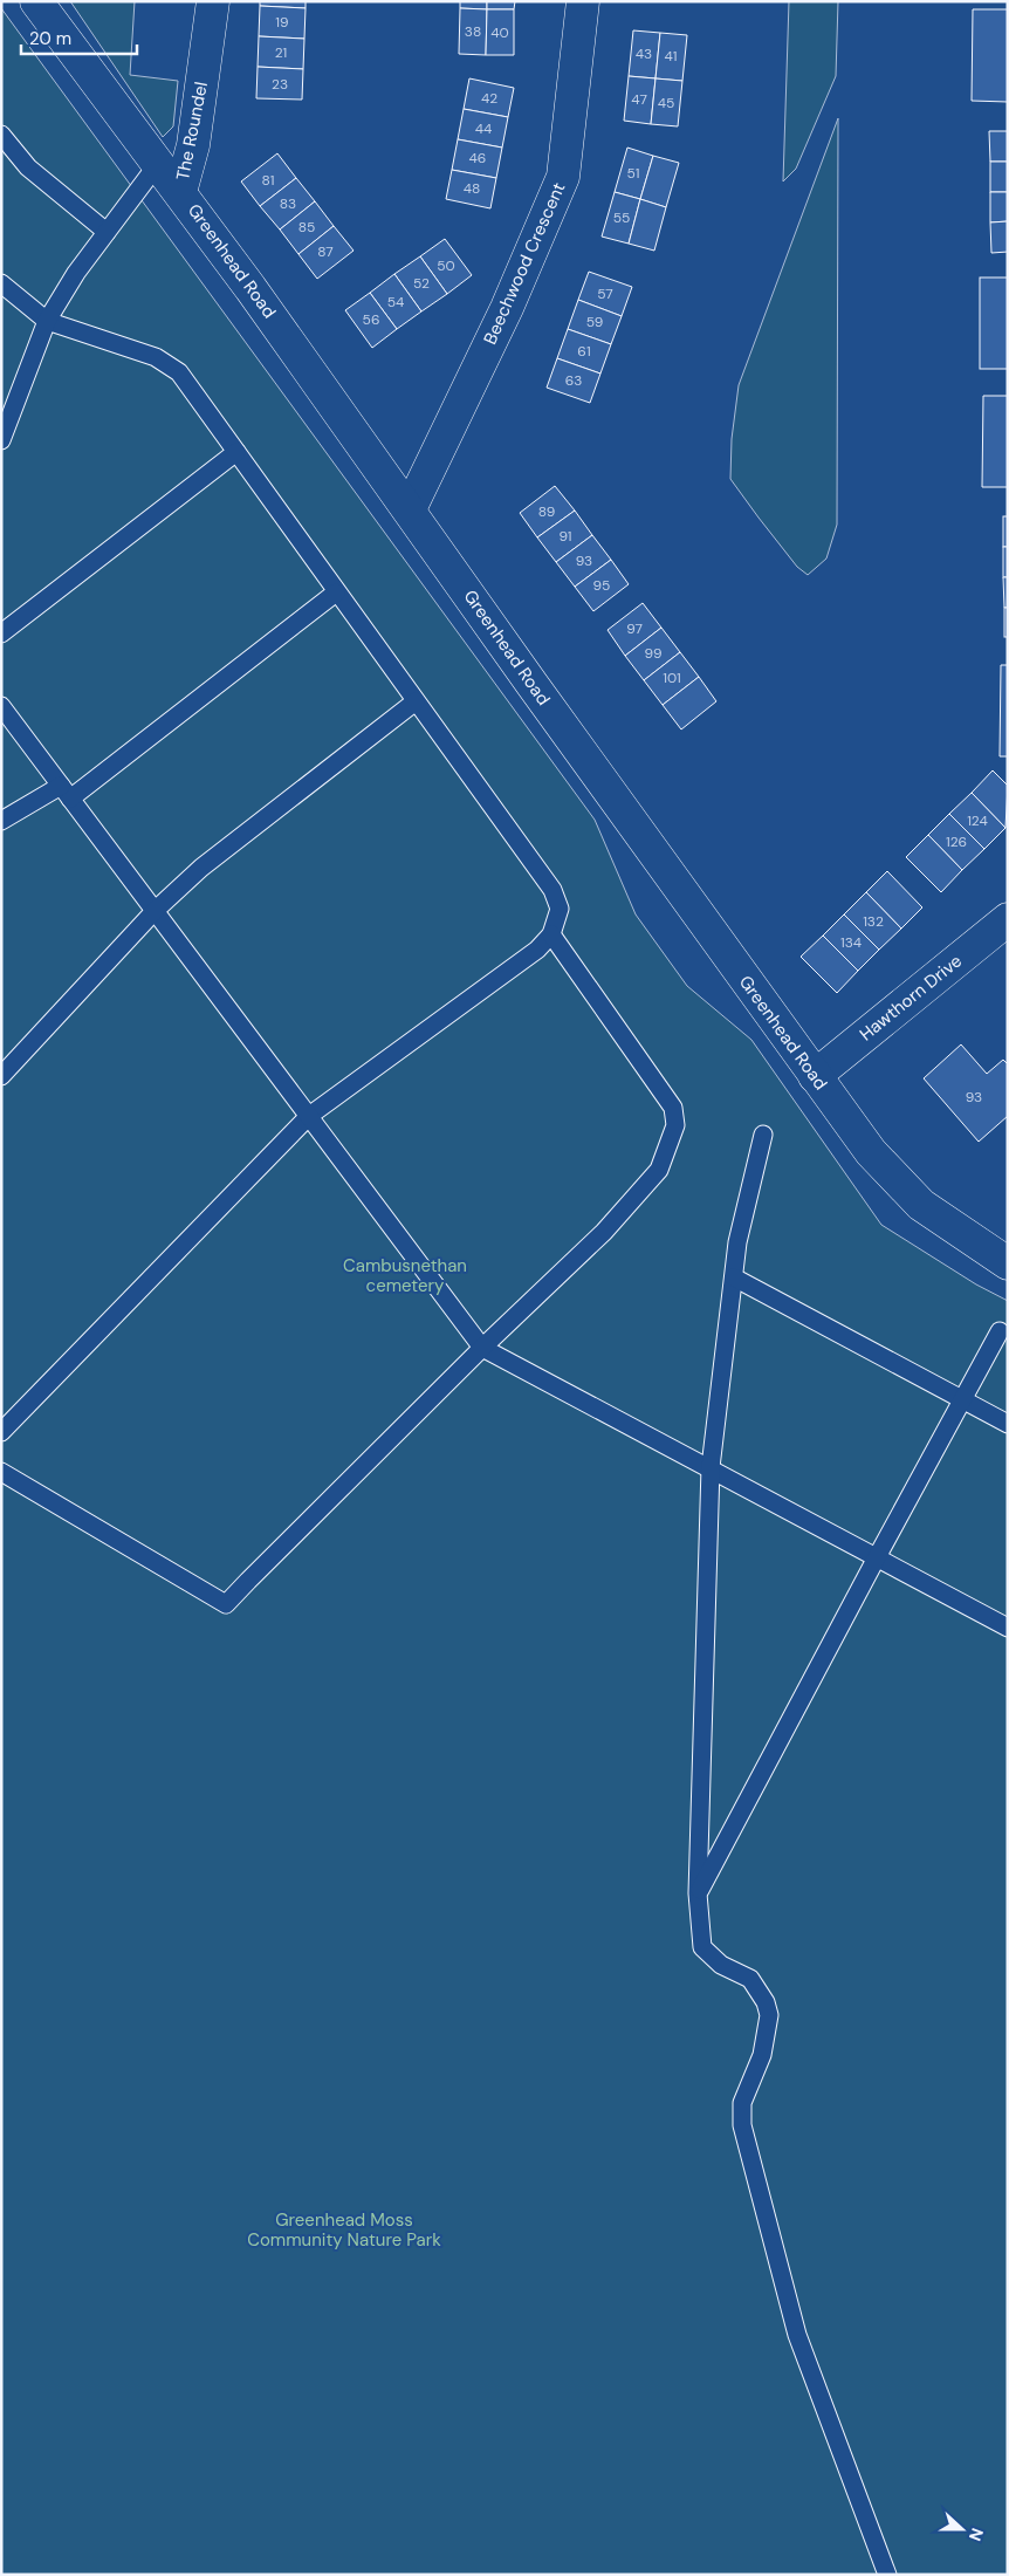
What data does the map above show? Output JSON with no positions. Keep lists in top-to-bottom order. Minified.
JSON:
{"streets":{"street":["The Roundel","Greenhead Road","Beechwood Crescent","Hawthorn Drive"]},"crossings":[["The Roundel","Greenhead Road"],["Greenhead Road","Beechwood Crescent"],["Greenhead Road","Hawthorn Drive"]],"parks":["Cambusnethan cemetery","Greenhead Moss Community Nature Park"],"house_numbers":["19","38","40","21","43","41","23","42","47","45","44","46","51","81","48","83","55","85","87","50","52","57","54","56","59","61","63","89","91","93","95","97","99","101","124","126","132","134","93"],"scale_bar":"20 m","north":"right"}
